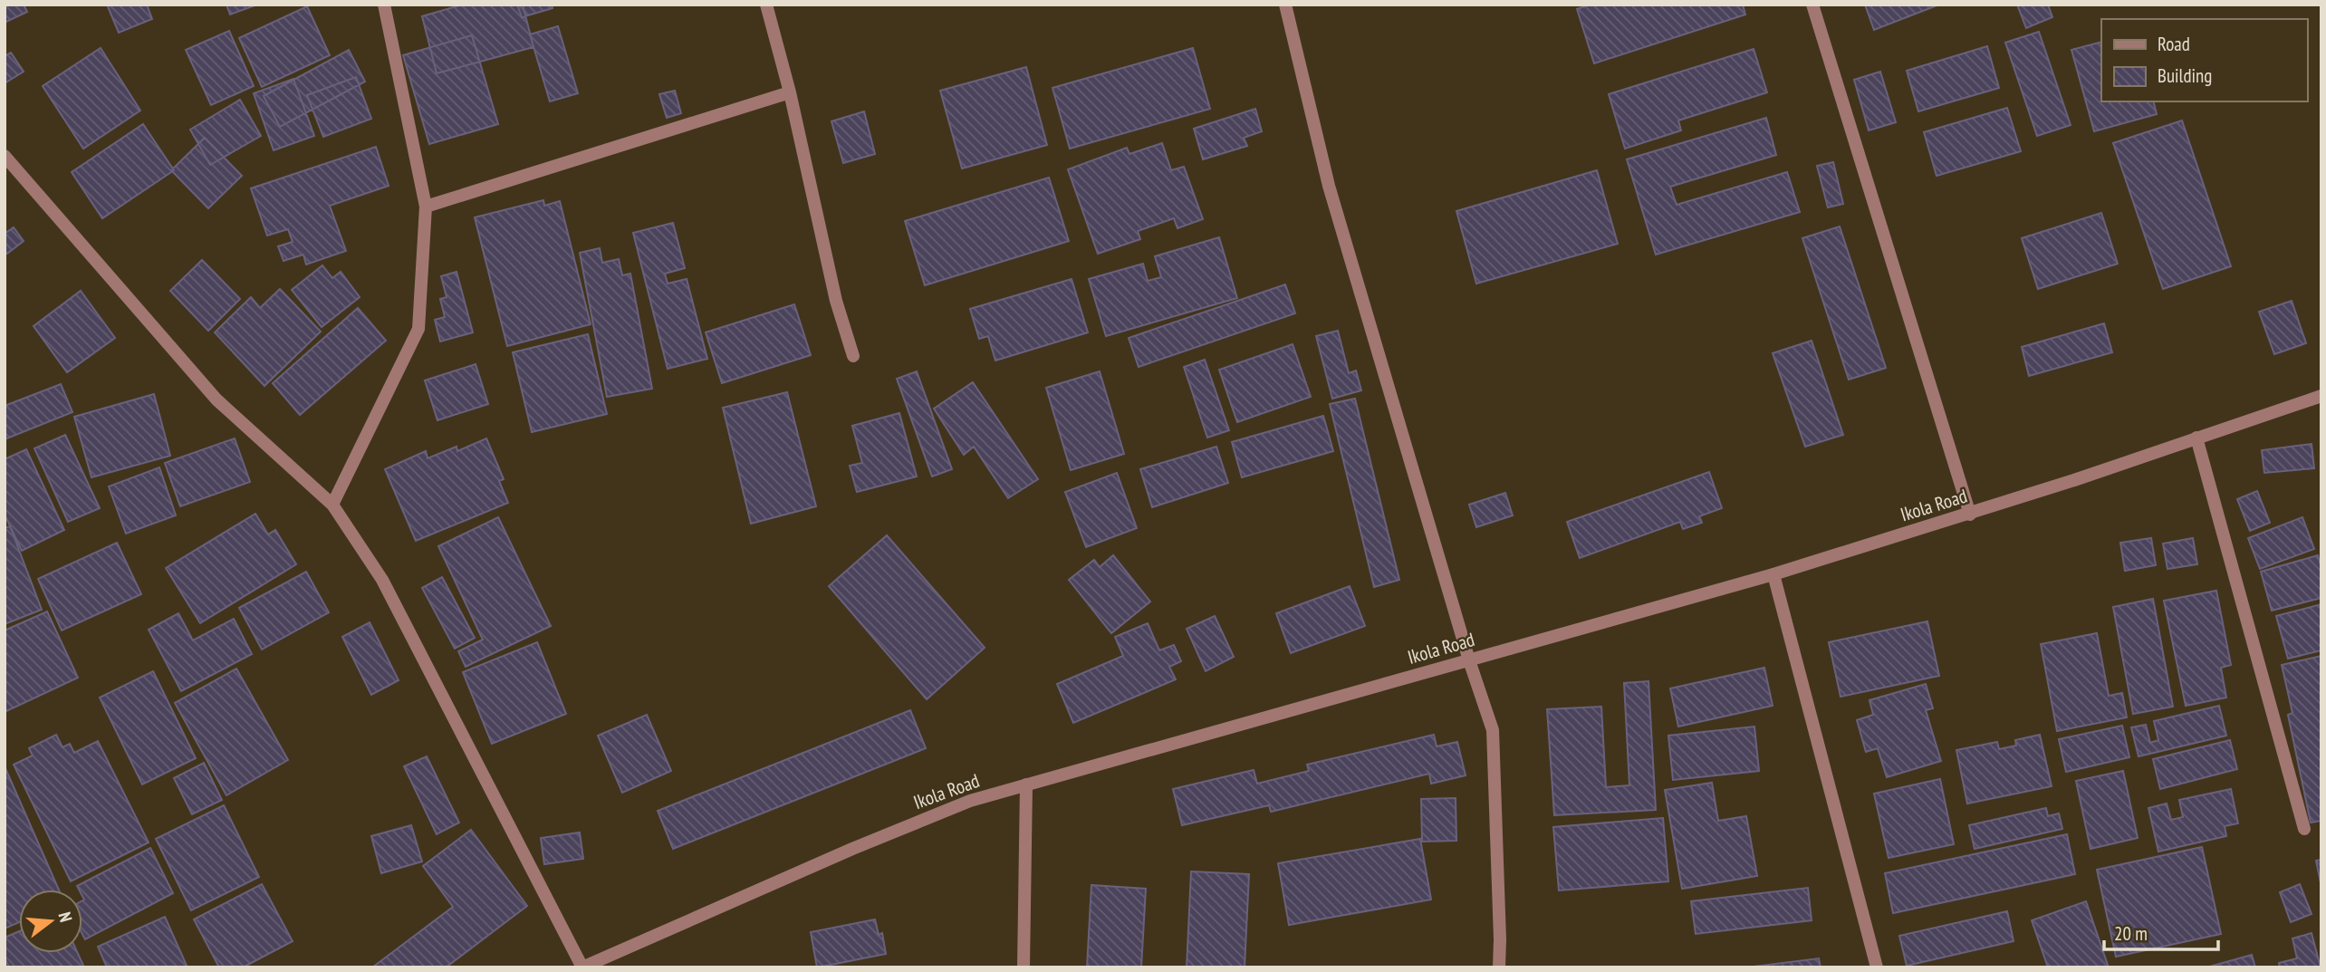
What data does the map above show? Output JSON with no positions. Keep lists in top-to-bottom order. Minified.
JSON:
{"streets":{"street":["Ikola Road"]},"legend":["Road","Building"],"scale_bar":"20 m","north":"right"}
